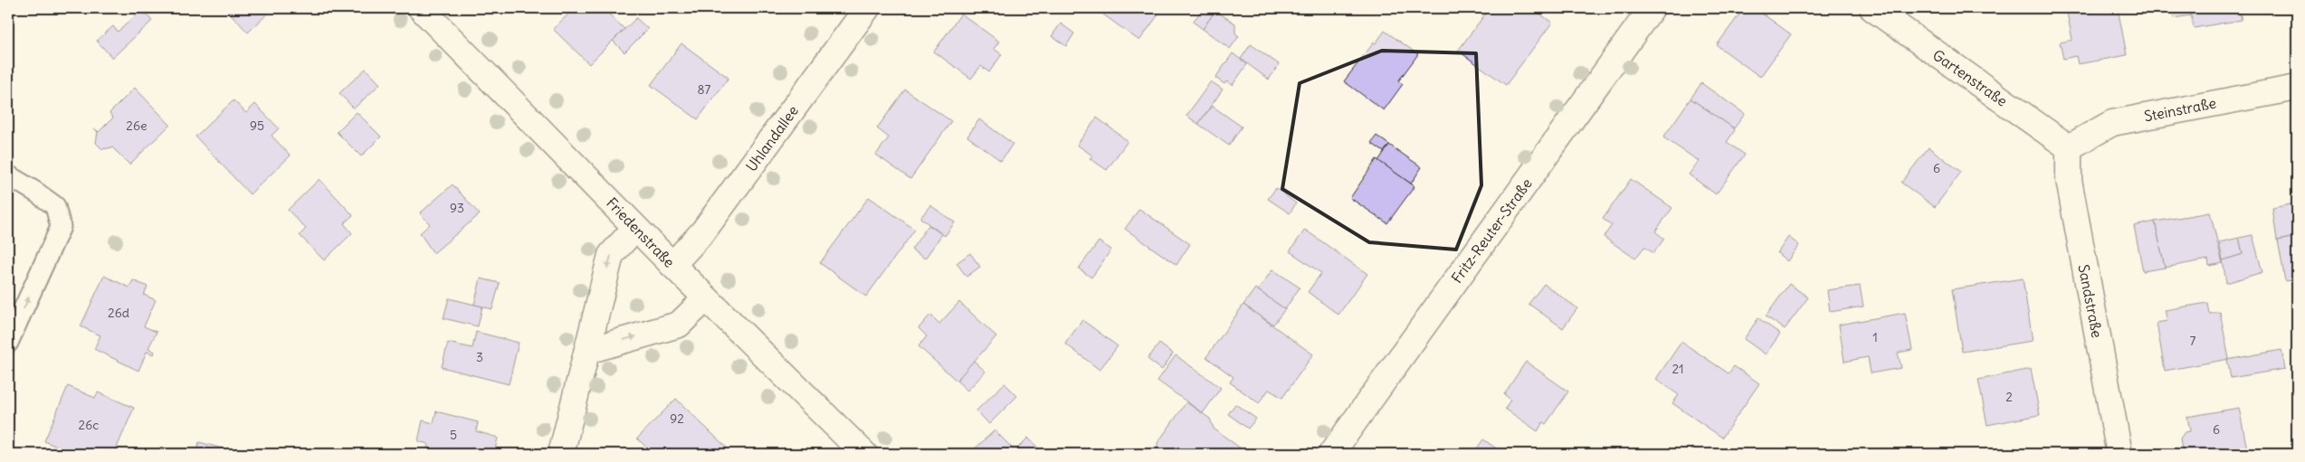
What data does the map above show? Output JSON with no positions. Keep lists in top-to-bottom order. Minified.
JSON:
{"streets":{"street":["Gartenstraße","Steinstraße","Uhlandallee","Fritz-Reuter-Straße","Friedenstraße","Sandstraße"]},"crossings":[["Gartenstraße","Steinstraße"],["Gartenstraße","Sandstraße"],["Steinstraße","Sandstraße"],["Uhlandallee","Friedenstraße"]],"house_numbers":["87","26e","95","6","93","26d","1","7","3","21","2","92","26c","6","5"]}
